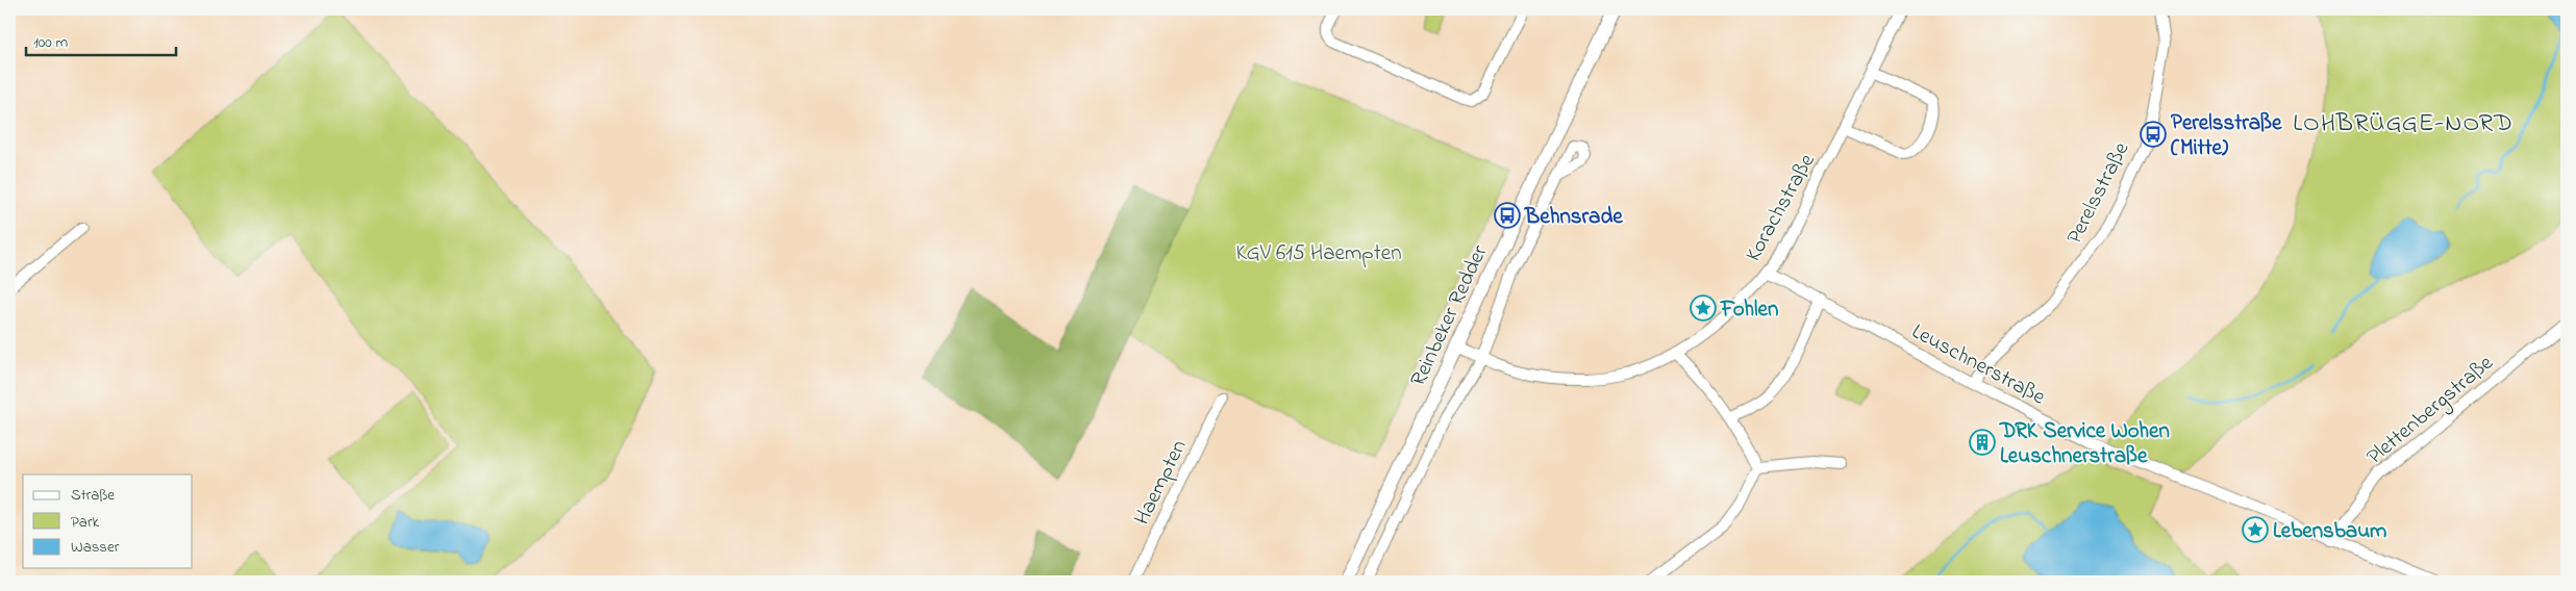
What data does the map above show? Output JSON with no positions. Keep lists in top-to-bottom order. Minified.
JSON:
{"streets":{"main road":["Reinbeker Redder"],"street":["Perelsstraße","Korachstraße","Leuschnerstraße","Plettenbergstraße","Haempten"]},"crossings":[["Perelsstraße","Leuschnerstraße"],["Korachstraße","Reinbeker Redder"],["Korachstraße","Leuschnerstraße"],["Leuschnerstraße","Plettenbergstraße"]],"districts":["LOHBRÜGGE-NORD"],"parks":["KGV 615 Haempten"],"places":{"bus stop":["Perelsstraße (Mitte)","Behnsrade"],"place":["Fohlen","Lebensbaum"],"building":["DRK Service Wohen Leuschnerstraße"]},"legend":["Straße","Park","Wasser"],"scale_bar":"100 m"}
